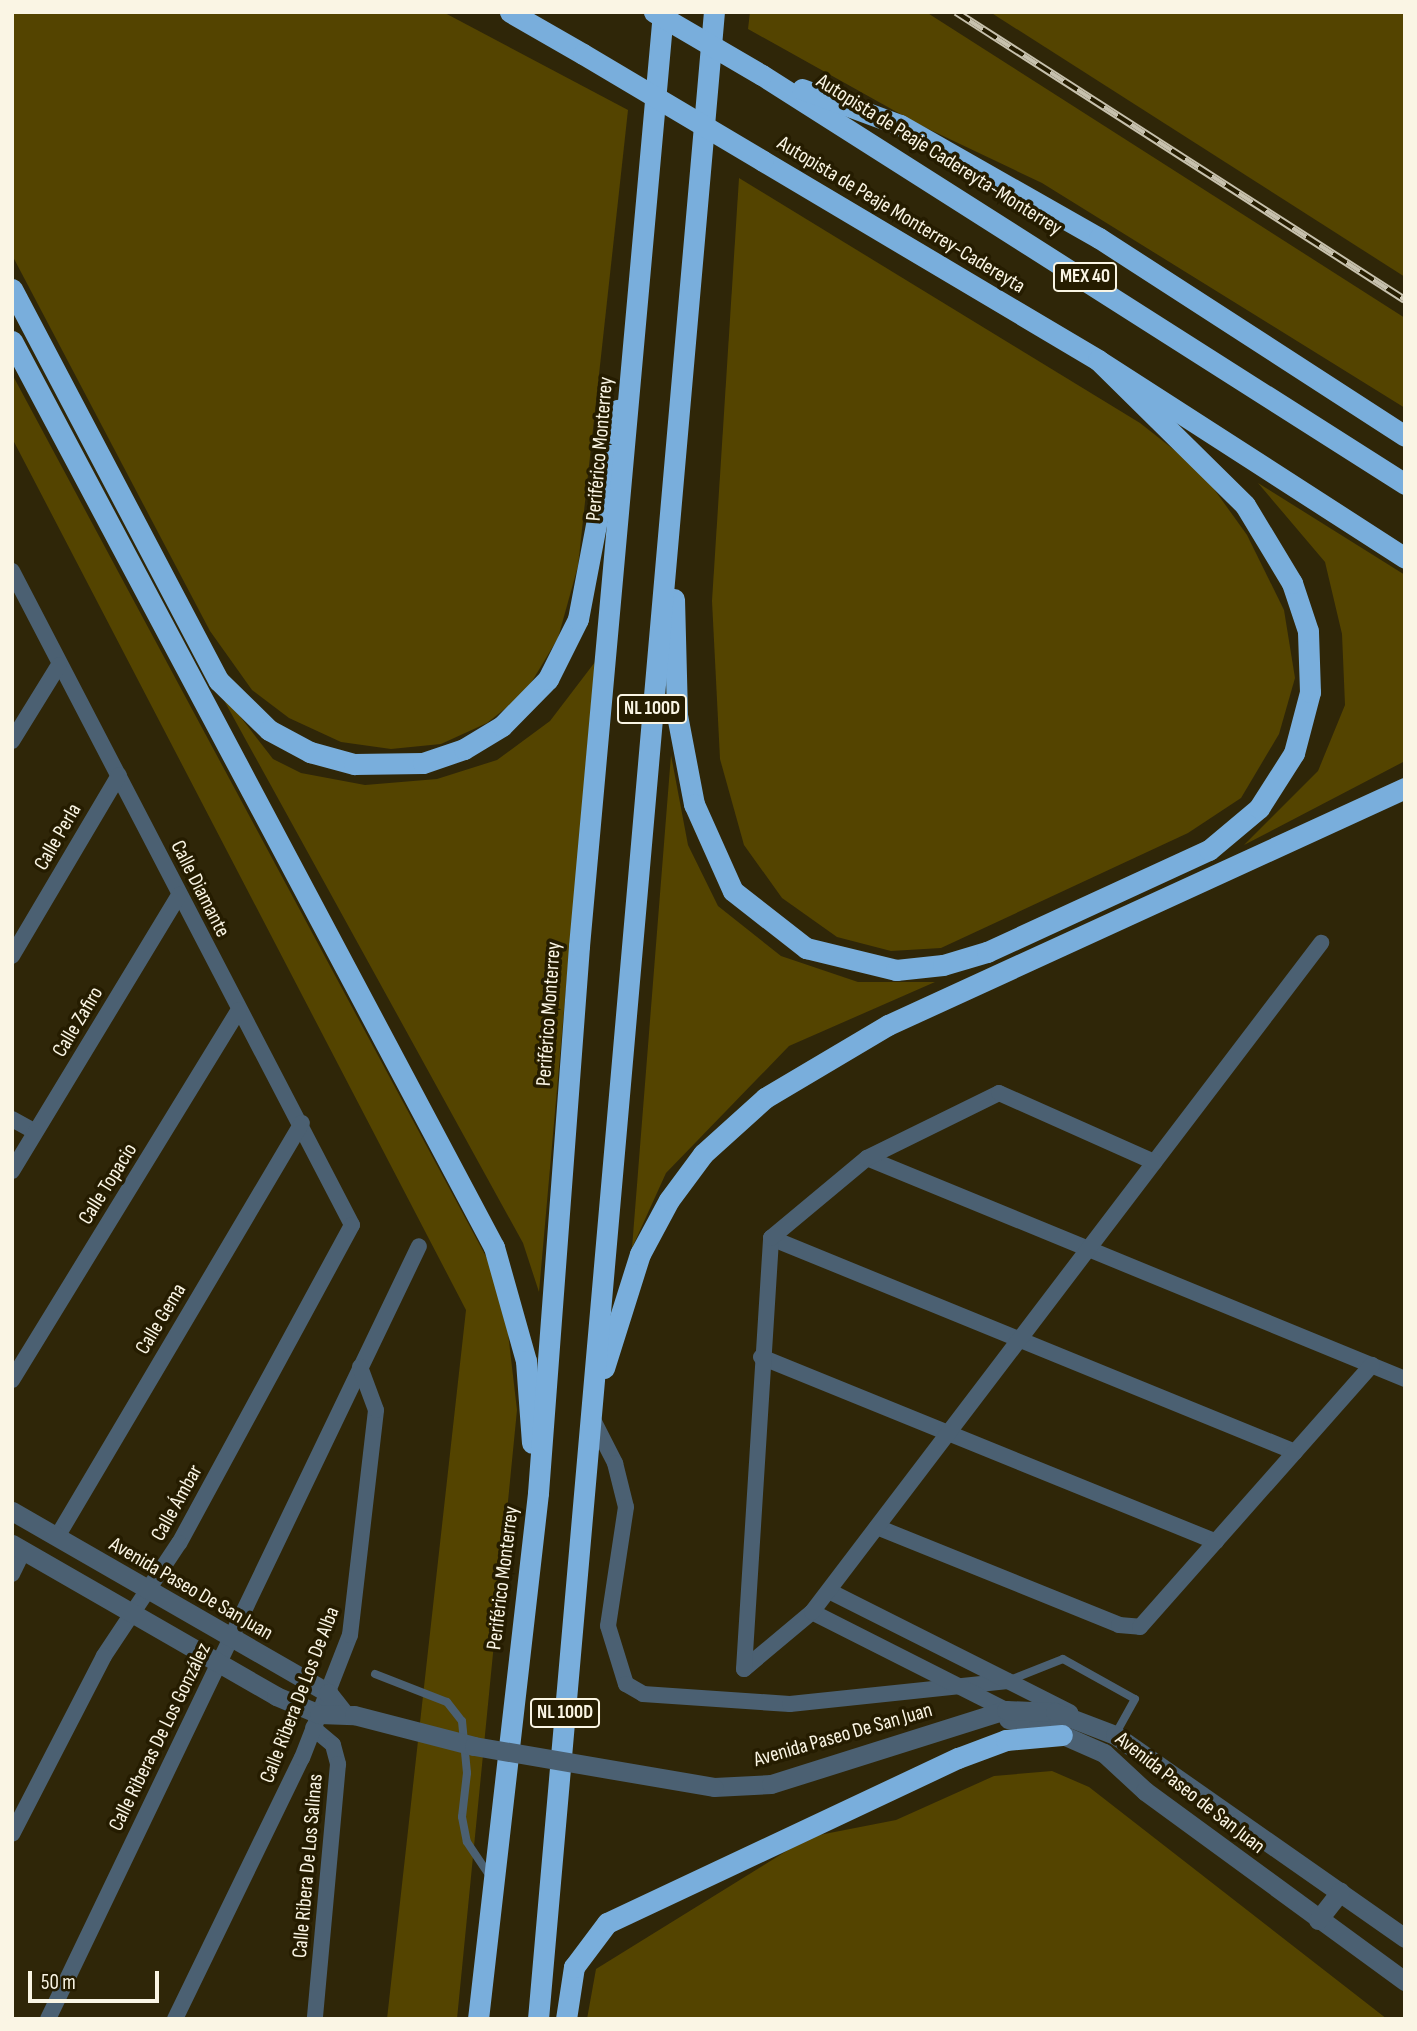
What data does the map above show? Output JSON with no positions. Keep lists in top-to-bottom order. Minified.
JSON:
{"streets":{"highway":["Autopista de Peaje Cadereyta-Monterrey","Autopista de Peaje Monterrey-Cadereyta","MEX 40","Periférico Monterrey","NL 100D"],"street":["Calle Perla","Calle Diamante","Calle Zafiro","Calle Topacio","Calle Gema","Calle Ámbar","Avenida Paseo De San Juan","Calle Ribera De Los De Alba","Calle Riberas De Los González","Avenida Paseo de San Juan","Calle Ribera De Los Salinas"]},"crossings":[["Calle Perla","Calle Diamante"],["Calle Diamante","Calle Zafiro"],["Calle Diamante","Calle Topacio"],["Calle Diamante","Calle Gema"],["Calle Diamante","Calle Ámbar"],["Calle Gema","Avenida Paseo De San Juan"],["Calle Ámbar","Avenida Paseo De San Juan"],["Avenida Paseo De San Juan","Calle Ribera De Los De Alba"],["Avenida Paseo De San Juan","Calle Riberas De Los González"],["Avenida Paseo De San Juan","Avenida Paseo de San Juan"],["Avenida Paseo De San Juan","Calle Ribera De Los Salinas"],["Calle Ribera De Los De Alba","Calle Riberas De Los González"],["Calle Ribera De Los De Alba","Calle Ribera De Los Salinas"]],"scale_bar":"50 m"}
